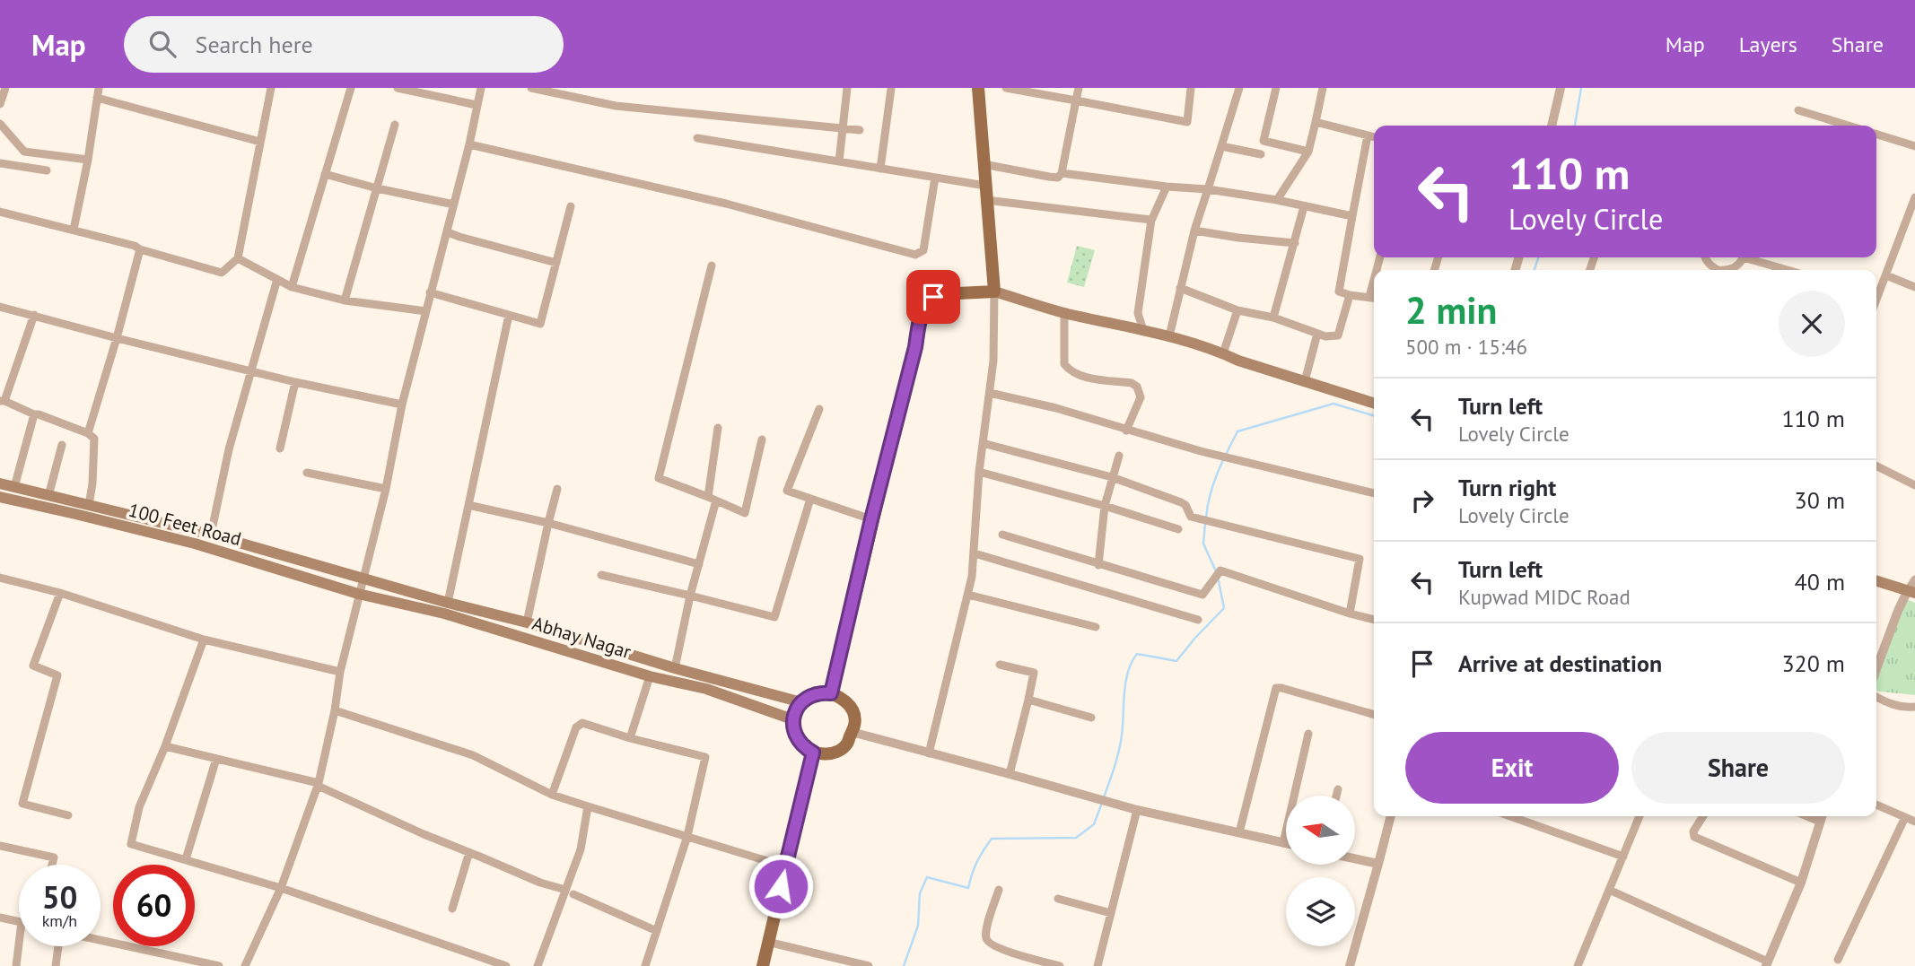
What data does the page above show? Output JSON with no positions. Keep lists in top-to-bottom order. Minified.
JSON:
{"streets":{"main road":["100 Feet Road","Abhay Nagar"]},"crossings":[["100 Feet Road","Abhay Nagar"]],"north":"left","page":{"header":"Map","search":"Search here","nav":["Map","Layers","Share"],"turn":["110 m","Lovely Circle"],"heading":["2 min","500 m · 15:46"],"list":[{"name":"Turn left","note":"Lovely Circle","value":"110 m"},{"name":"Turn right","note":"Lovely Circle","value":"30 m"},{"name":"Turn left","note":"Kupwad MIDC Road","value":"40 m"},{"name":"Arrive at destination","value":"320 m"}],"buttons":["Exit","Share"],"speed":"50 km/h","limit":"60"}}
